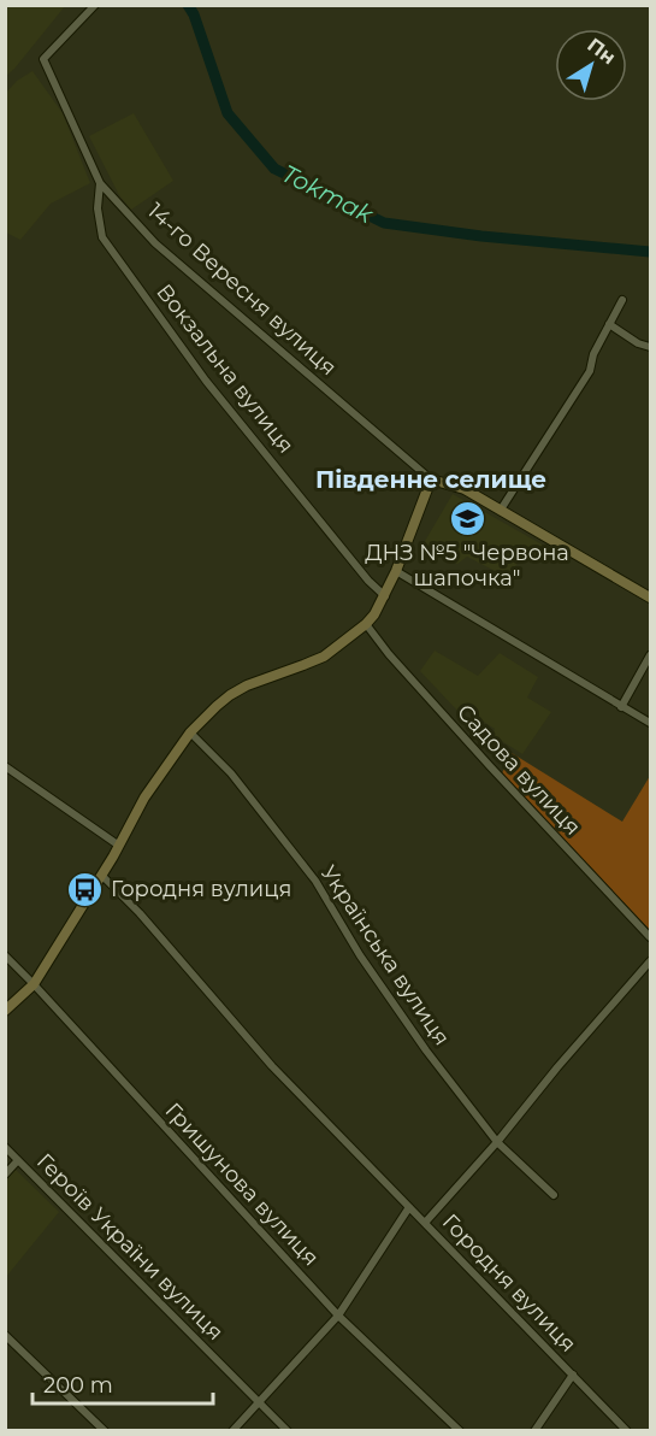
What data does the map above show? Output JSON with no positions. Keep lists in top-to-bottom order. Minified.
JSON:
{"streets":{"street":["14-го Вересня вулиця","Вокзальна вулиця","Садова вулиця","Українська вулиця","Гришунова вулиця","Героїв України вулиця","Городня вулиця"]},"crossings":[["14-го Вересня вулиця","Вокзальна вулиця"]],"districts":["Південне селище"],"water":["Tokmak"],"places":{"school or university":["ДНЗ №5 \"Червона шапочка\""],"bus stop":["Городня вулиця"]},"scale_bar":"200 m","north":"top right"}
